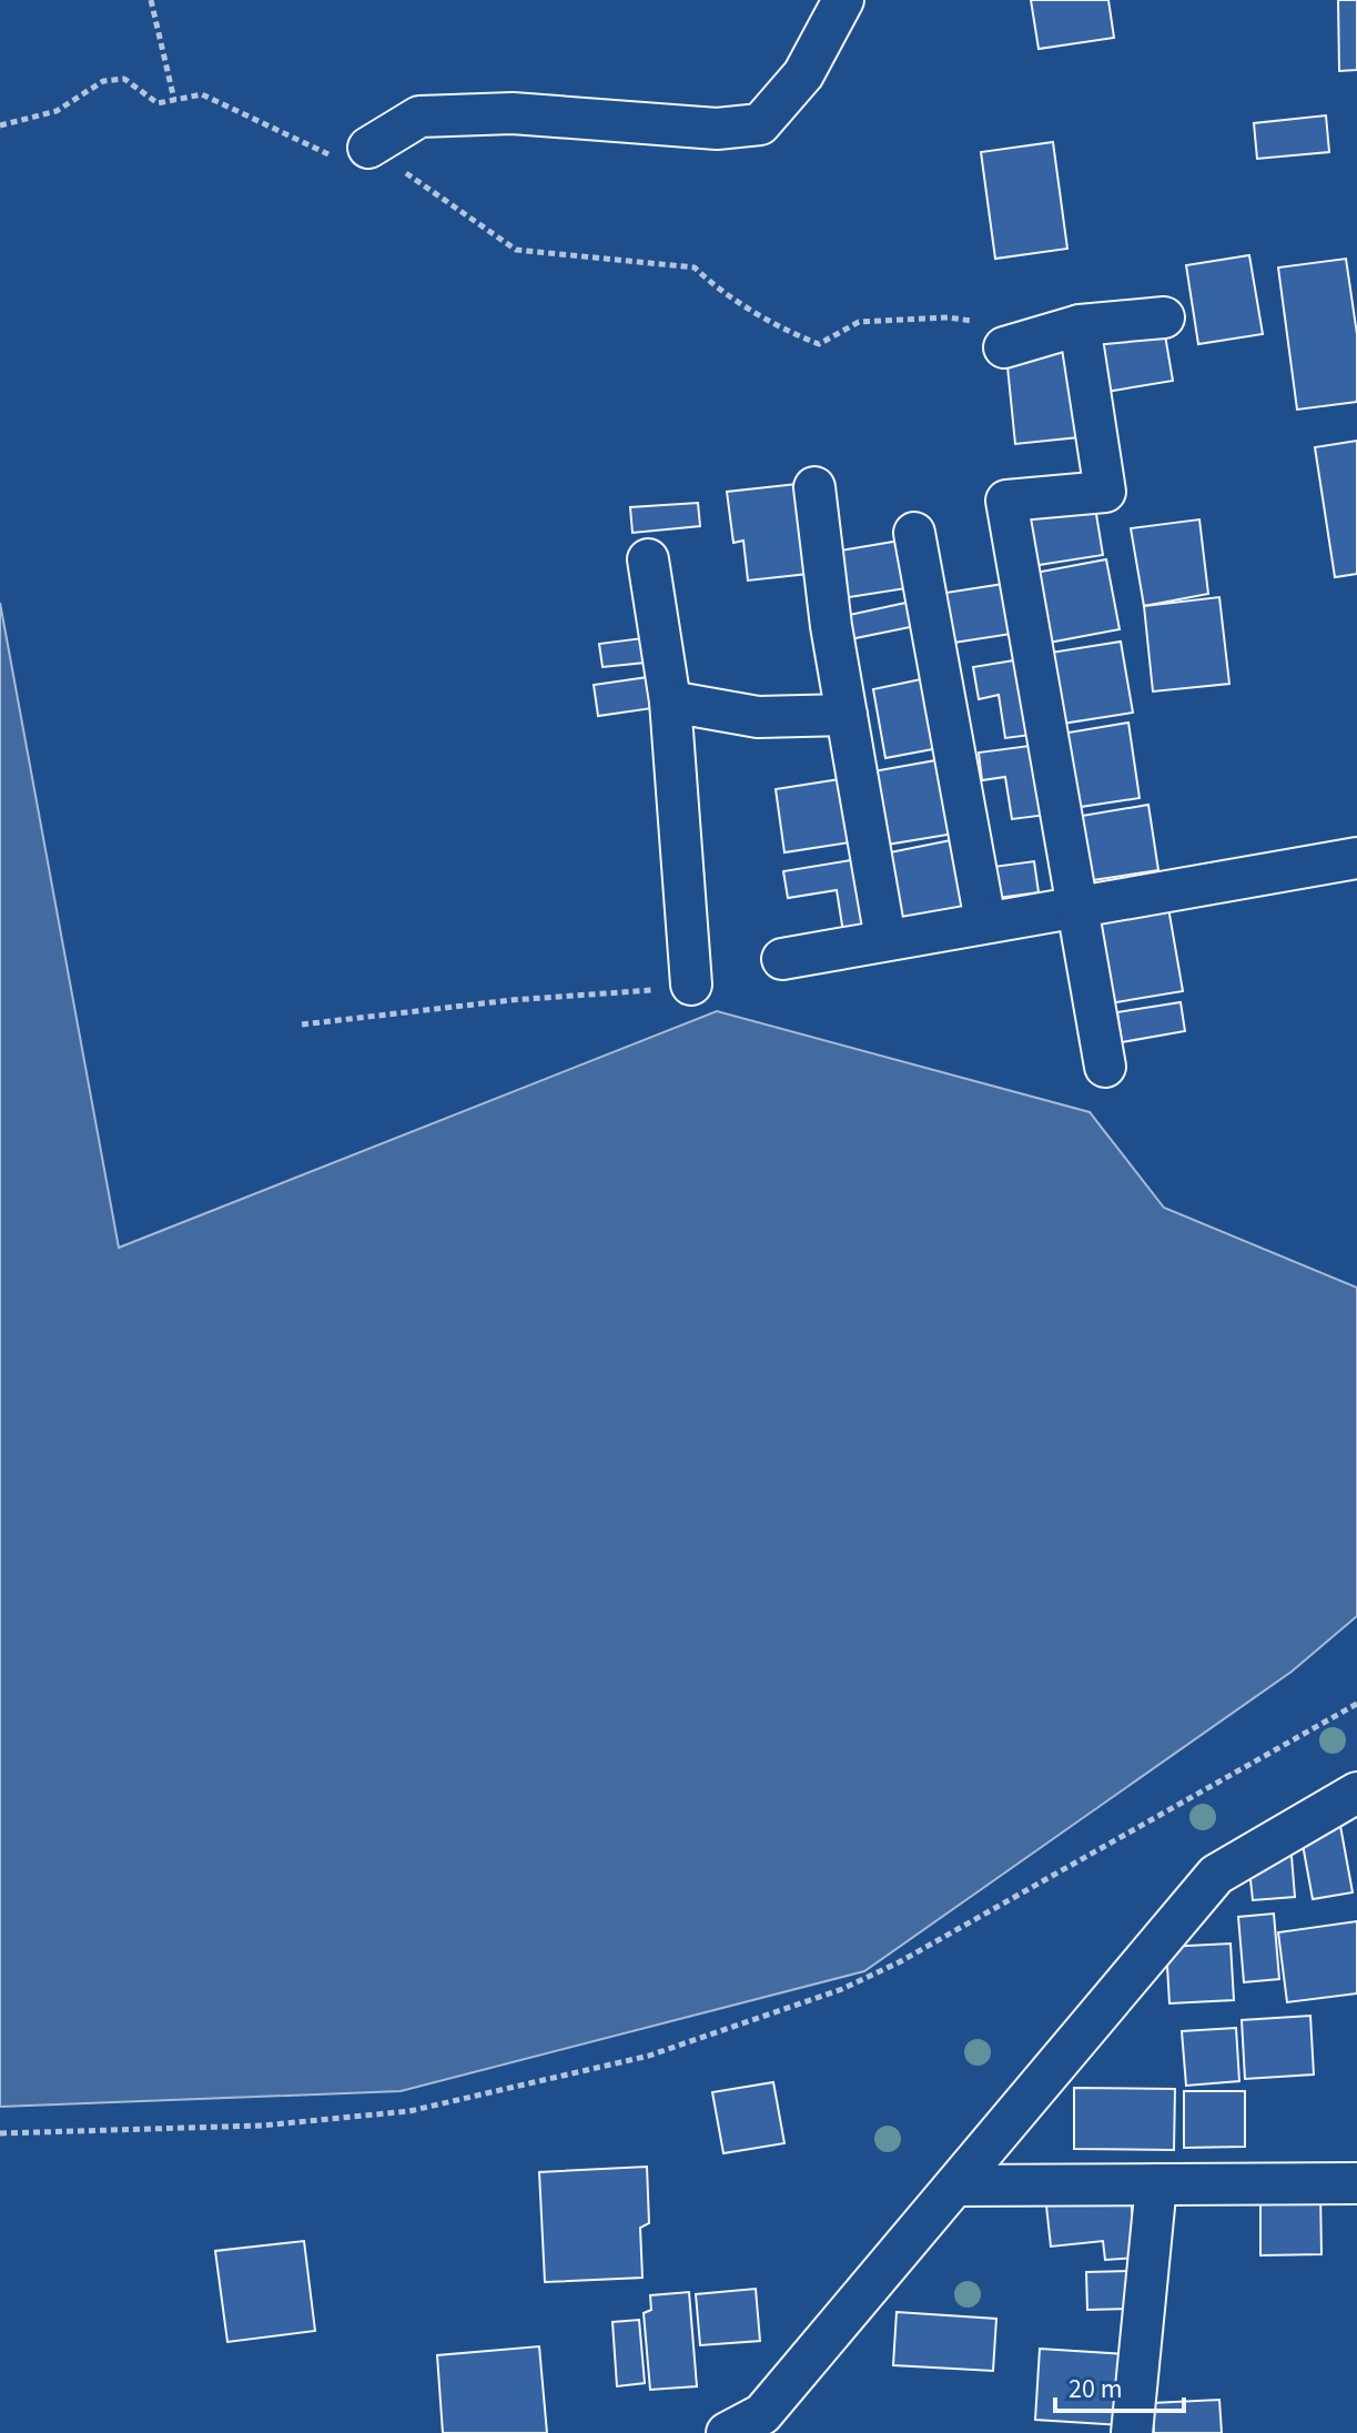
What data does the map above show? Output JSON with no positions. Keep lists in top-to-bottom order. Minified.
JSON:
{"scale_bar":"20 m"}
